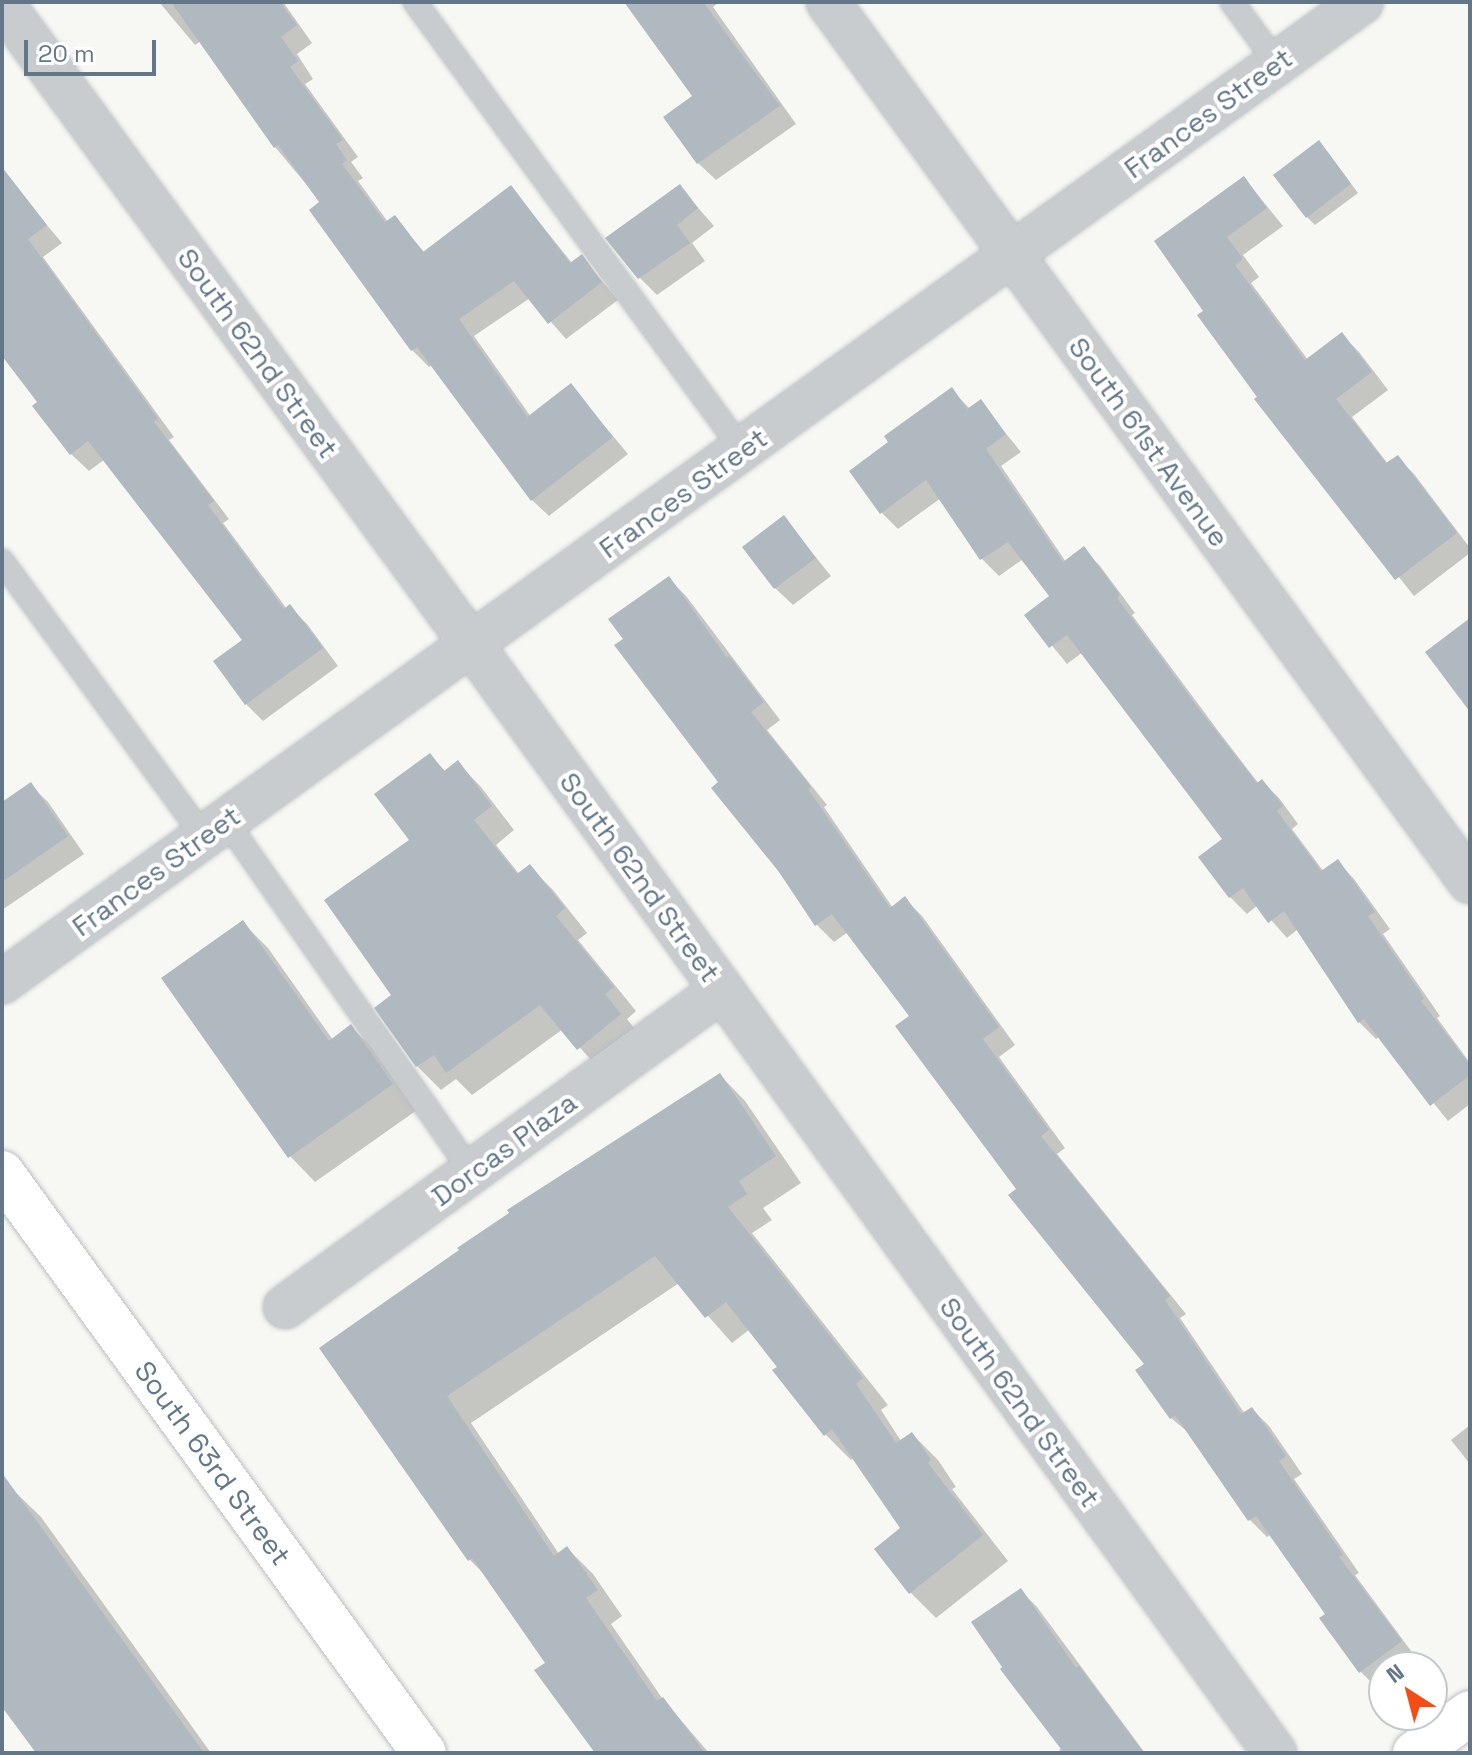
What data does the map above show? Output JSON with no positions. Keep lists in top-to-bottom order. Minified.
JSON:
{"streets":{"street":["Frances Street","South 62nd Street","South 61st Avenue","Dorcas Plaza","South 63rd Street"]},"crossings":[["Frances Street","South 62nd Street"],["Frances Street","South 61st Avenue"],["South 62nd Street","Dorcas Plaza"]],"scale_bar":"20 m","north":"top left"}
